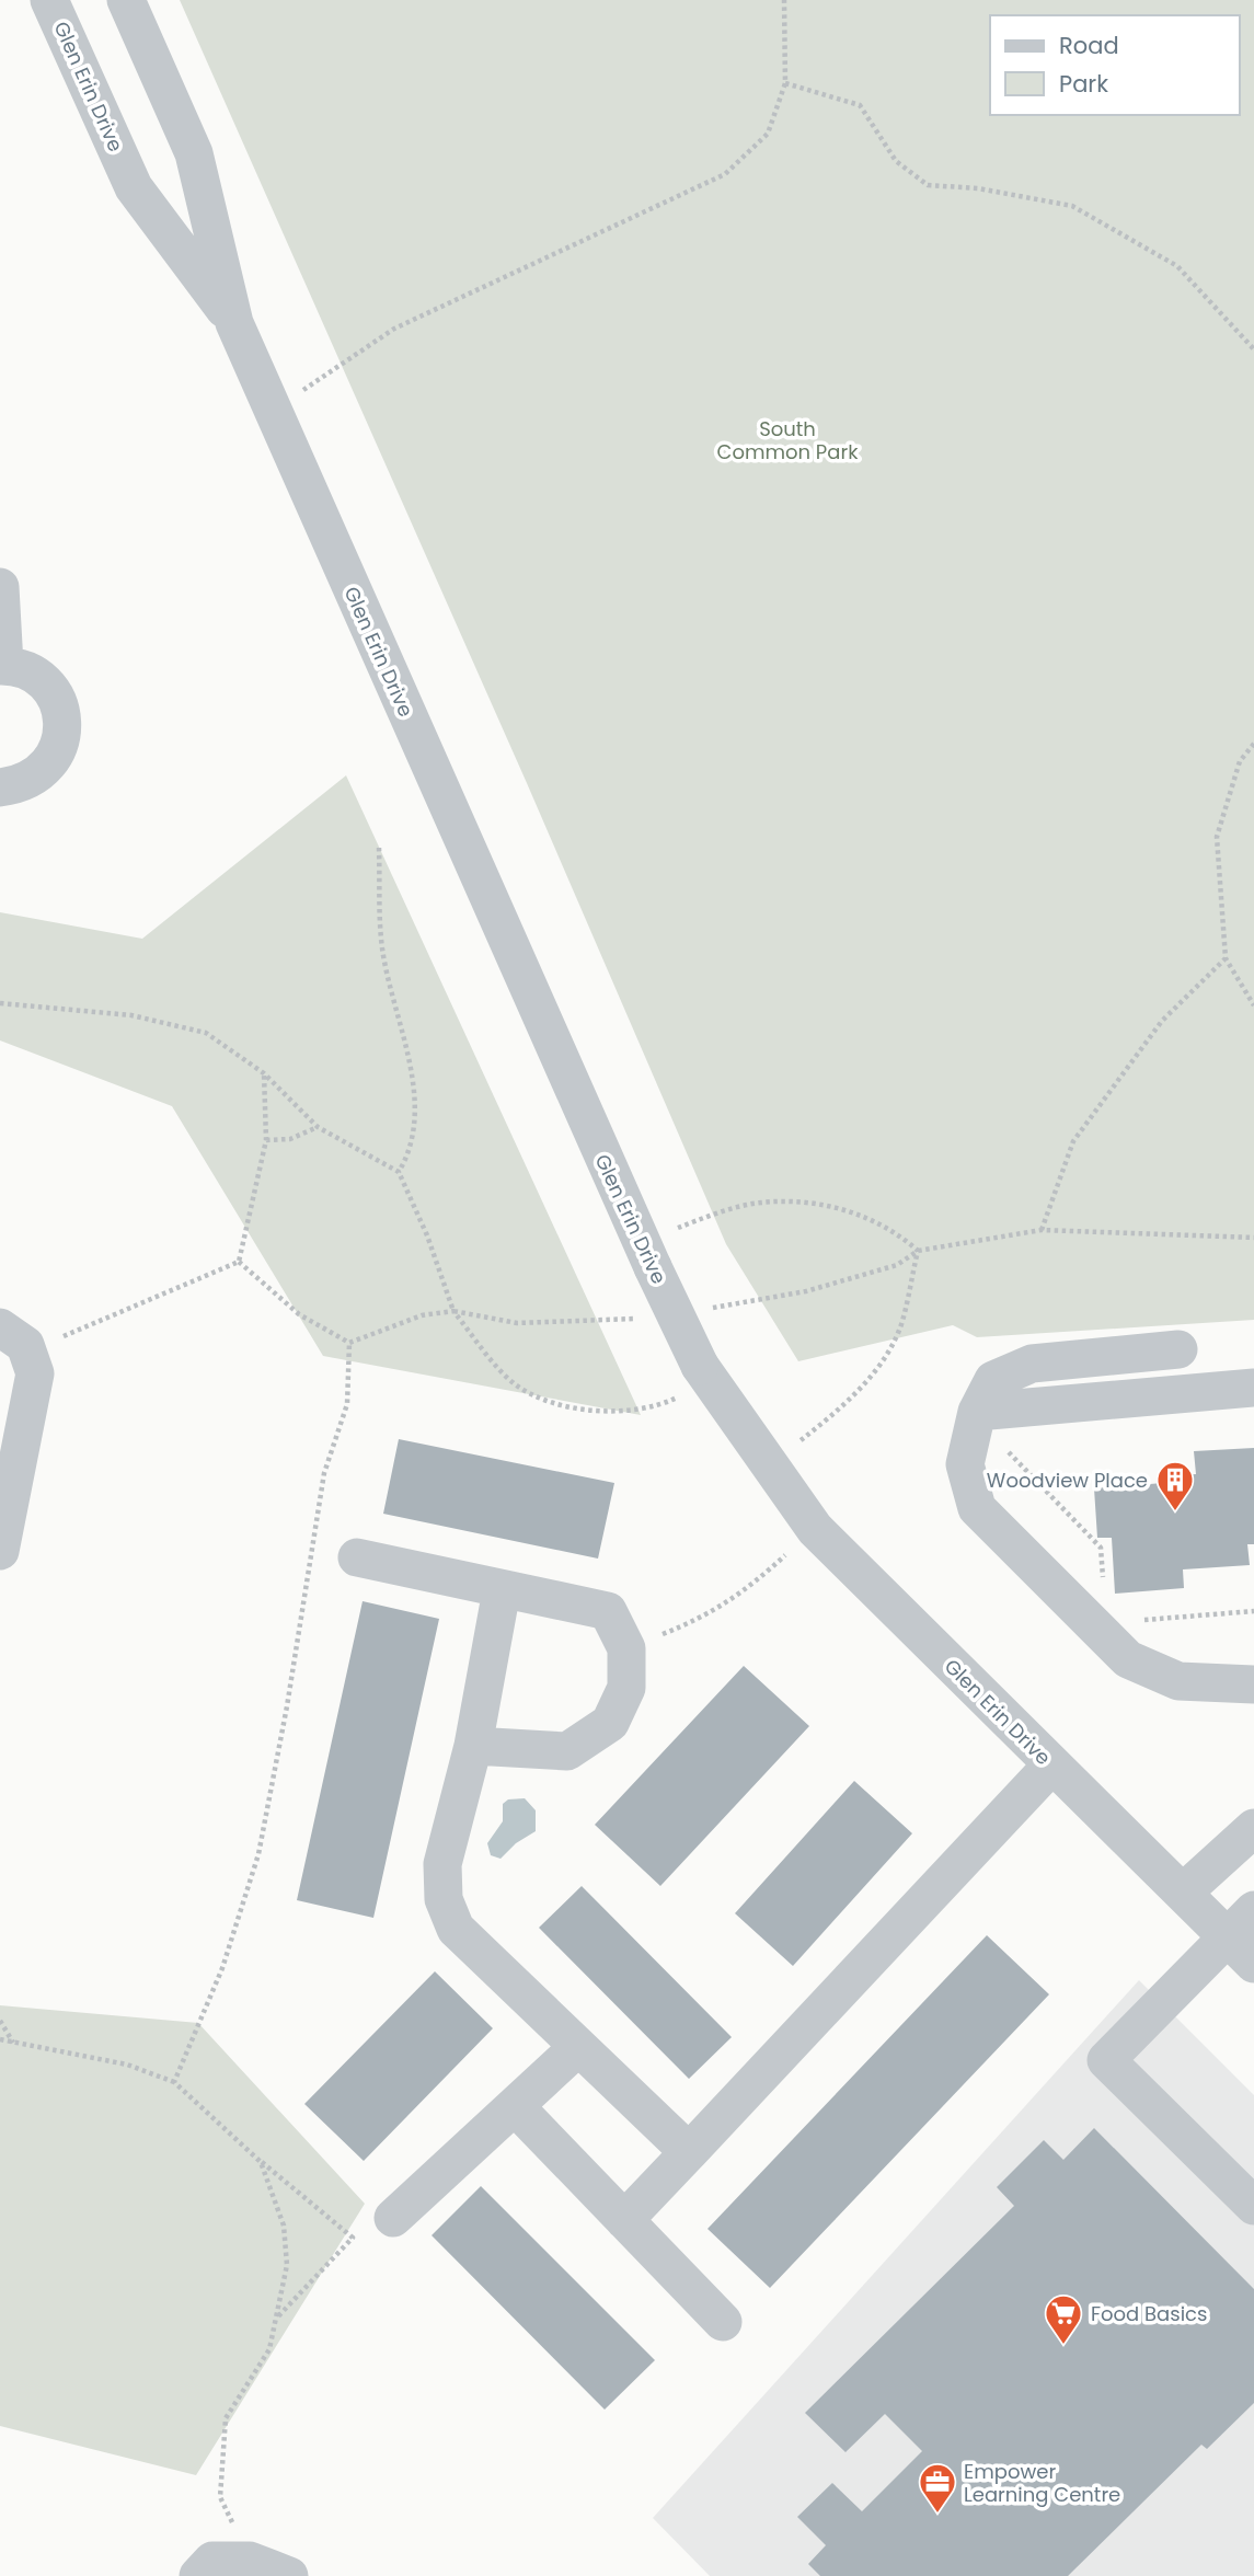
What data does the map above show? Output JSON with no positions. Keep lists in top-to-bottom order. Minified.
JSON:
{"streets":{"street":["Glen Erin Drive"]},"parks":["South Common Park"],"places":{"building":["Woodview Place"],"supermarket":["Food Basics"],"office":["Empower Learning Centre"]},"legend":["Road","Park"]}
